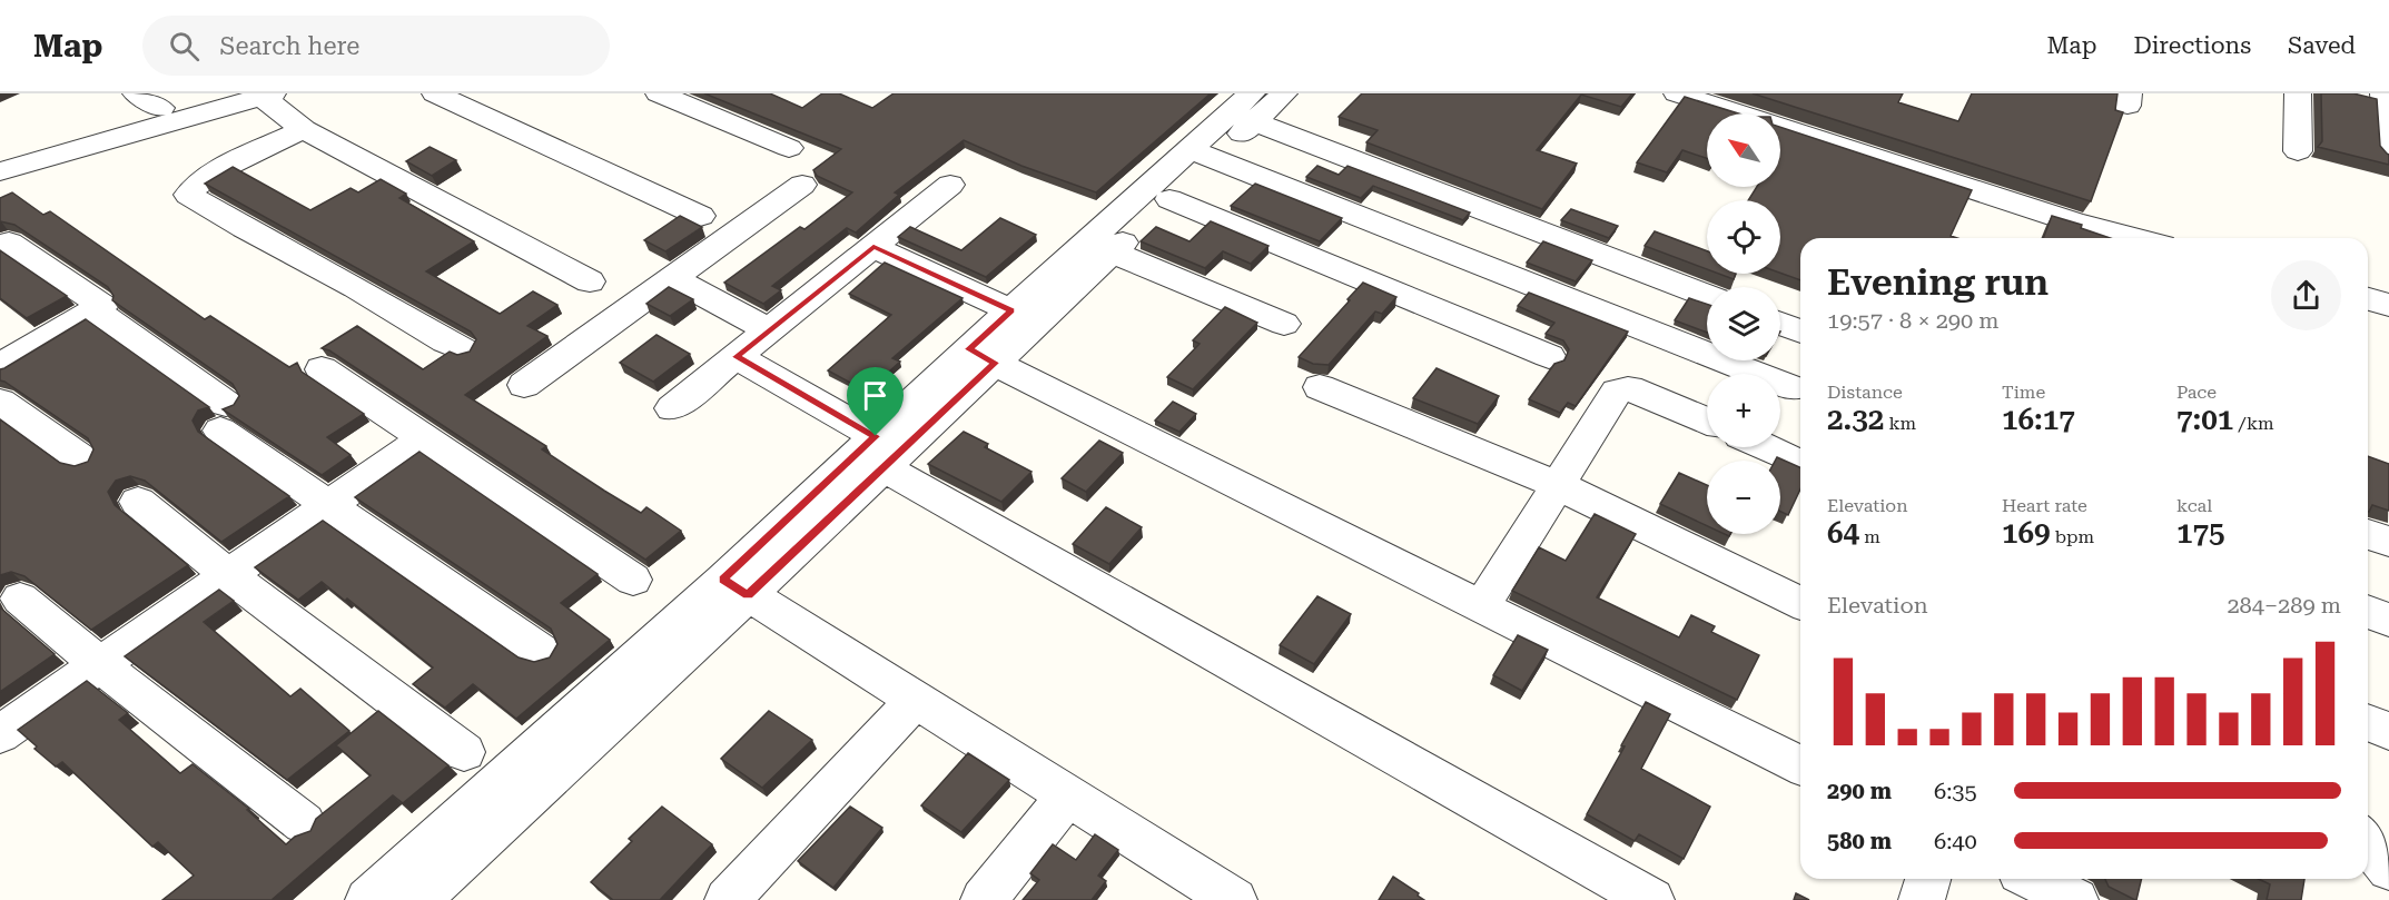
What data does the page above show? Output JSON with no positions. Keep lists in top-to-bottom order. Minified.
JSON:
{"north":"top left","page":{"header":"Map","search":"Search here","nav":["Map","Directions","Saved"],"map_buttons":["+","−"],"heading":["Evening run","19:57 · 8 × 290 m"],"stats":[["Distance","2.32 km"],["Time","16:17"],["Pace","7:01 /km"],["Elevation","64 m"],["Heart rate","169 bpm"],["kcal","175"]],"chart":["Elevation","284–289 m"],"list":[{"name":"290 m","note":"6:35"},{"name":"580 m","note":"6:40"}]}}
